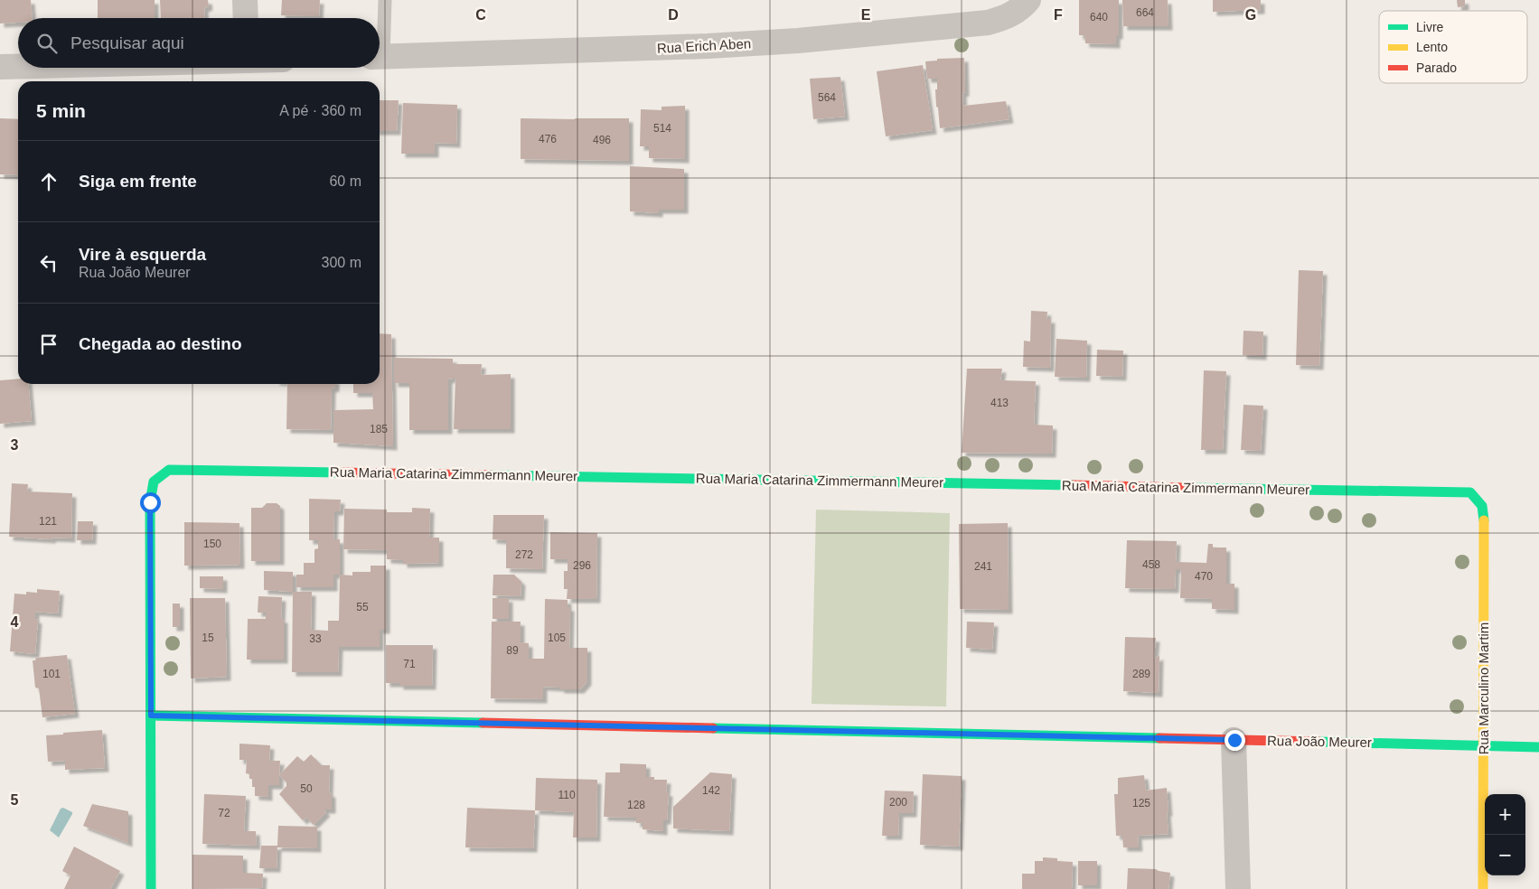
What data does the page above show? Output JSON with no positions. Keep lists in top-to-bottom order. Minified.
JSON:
{"streets":{"street":["Rua Erich Aben","Rua Maria Catarina Zimmermann Meurer","Rua Marculino Martim","Rua João Meurer"]},"crossings":[["Rua Maria Catarina Zimmermann Meurer","Rua Marculino Martim"],["Rua Maria Catarina Zimmermann Meurer","Rua João Meurer"],["Rua Marculino Martim","Rua João Meurer"]],"house_numbers":["664","640","564","514","476","496","413","185","121","150","272","458","296","241","470","55","15","105","33","89","71","101","289","50","142","110","200","125","128","72"],"legend":["Livre","Lento","Parado"],"page":{"search":"Pesquisar aqui","heading":["5 min","A pé · 360 m"],"list":[["Siga em frente","60 m"],["Vire à esquerda","Rua João Meurer","300 m"],"Chegada ao destino"],"map_buttons":["+","−"]},"grid":{"columns":["C","D","E","F","G"],"rows":["3","4","5"]}}
